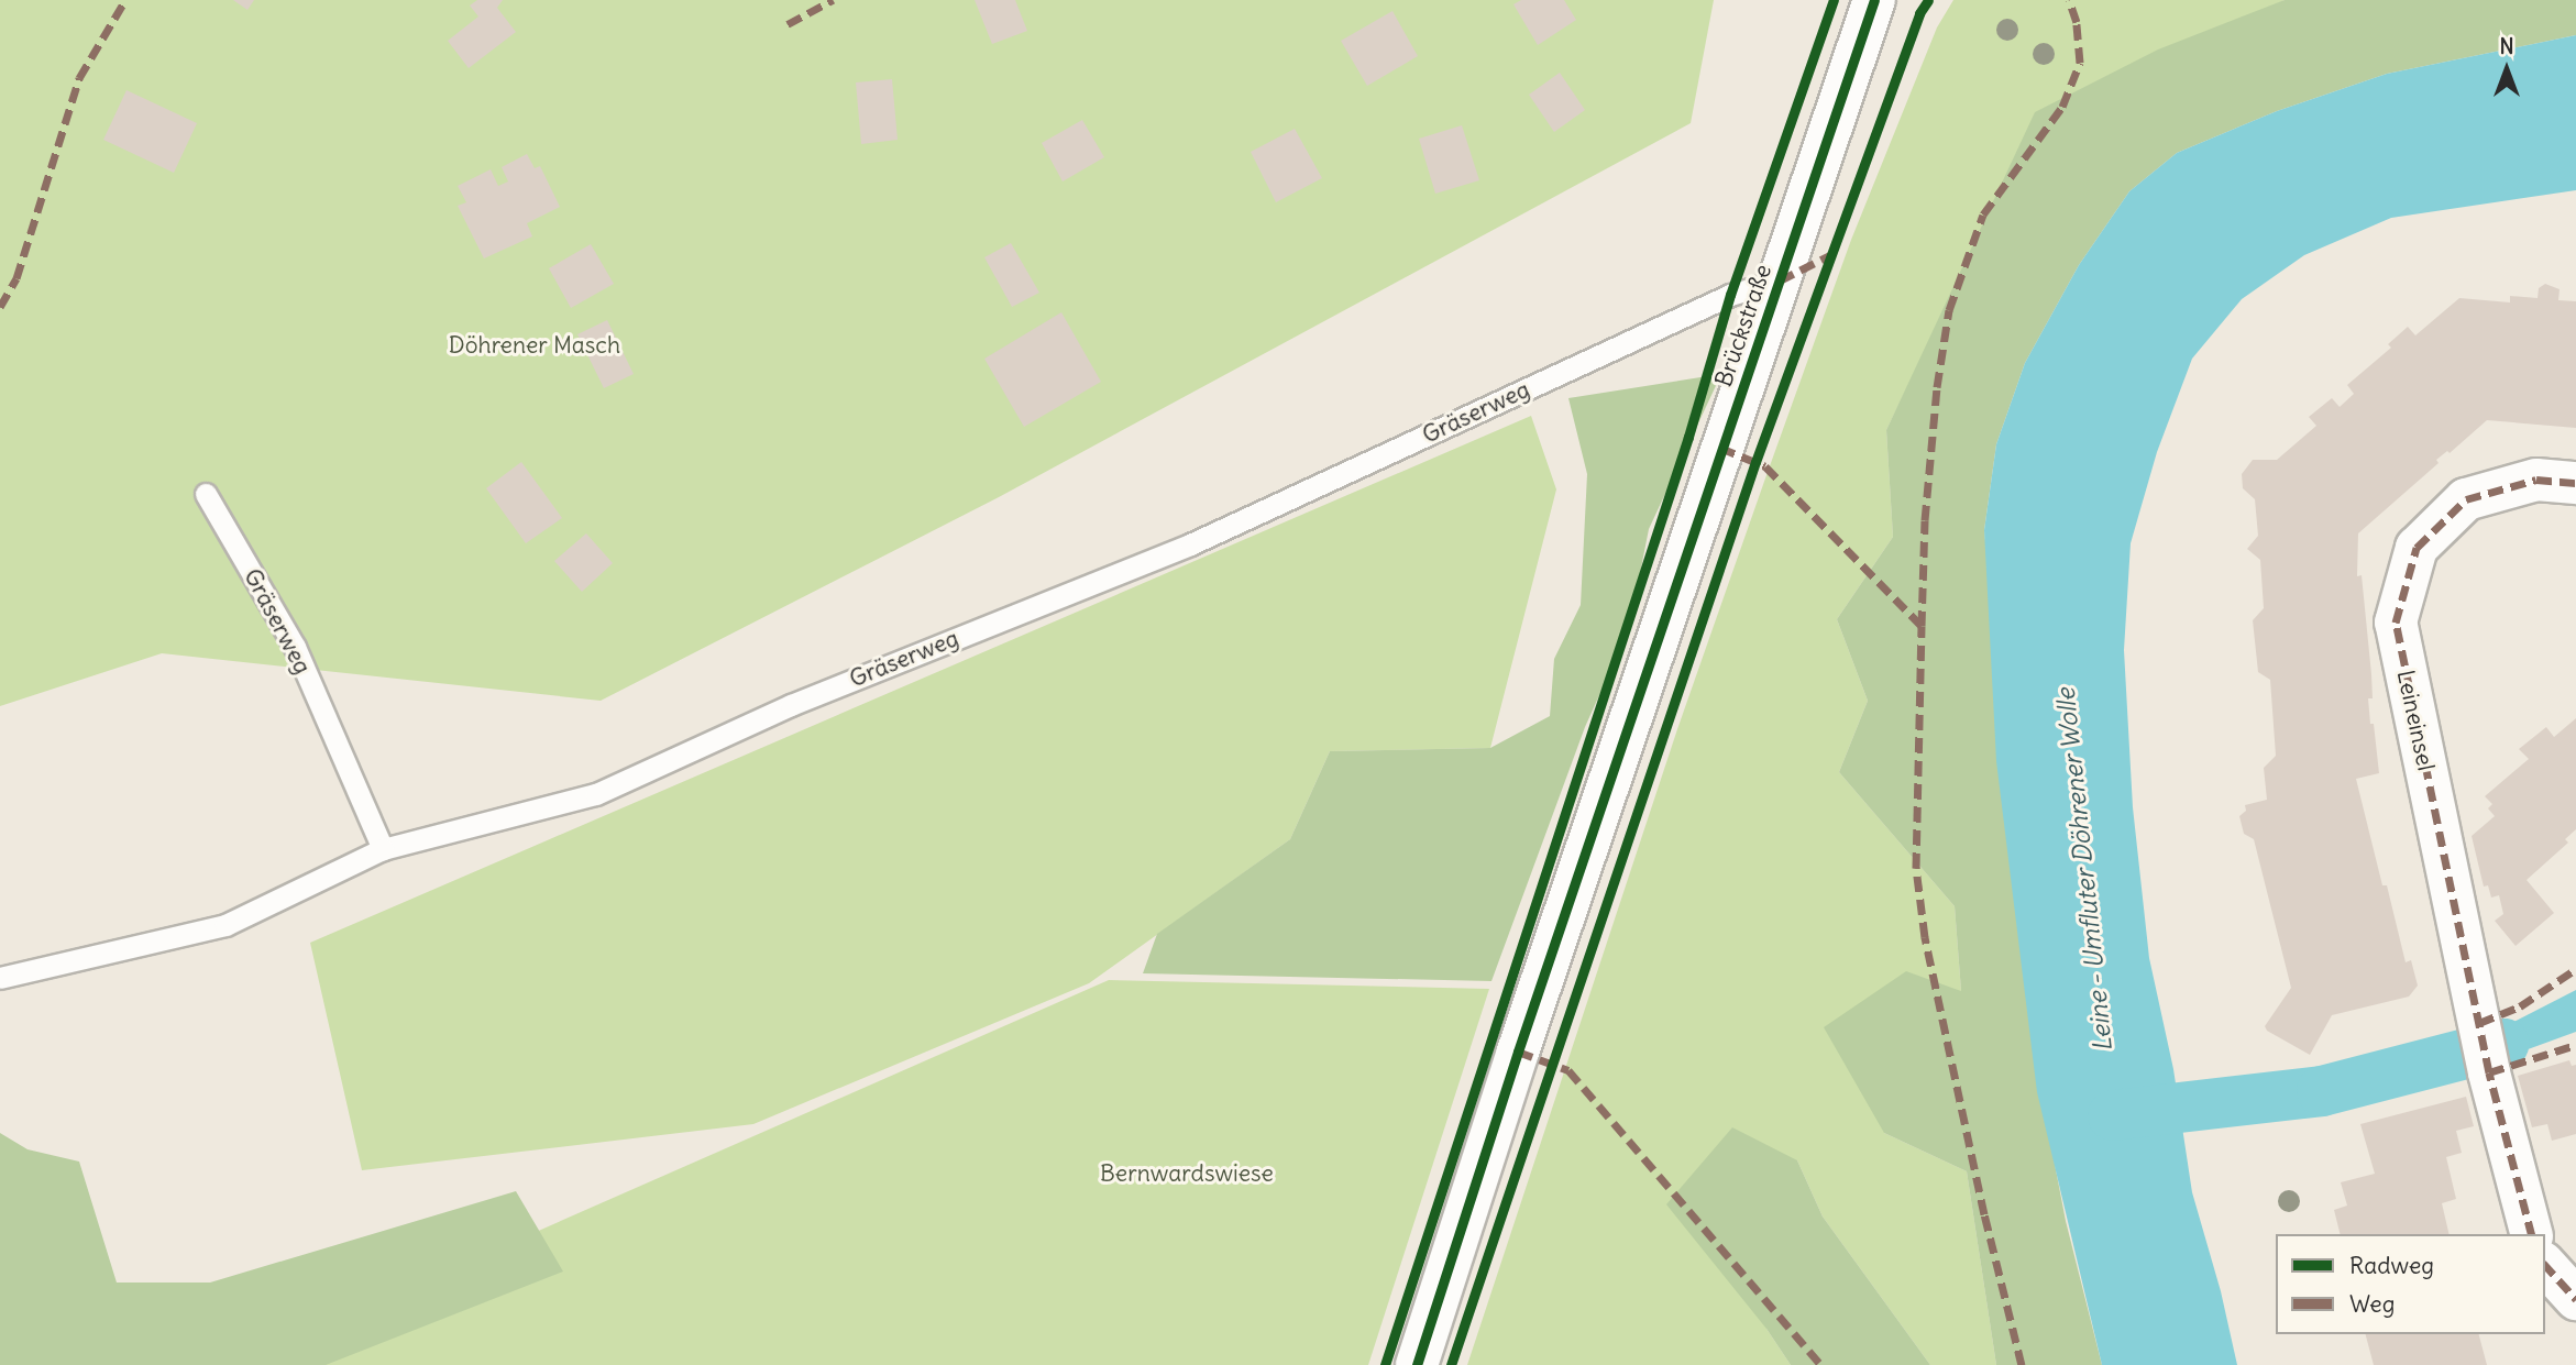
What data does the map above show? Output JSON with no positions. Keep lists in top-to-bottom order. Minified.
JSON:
{"streets":{"street":["Brückstraße","Leineinsel"],"lane":["Gräserweg"]},"crossings":[["Brückstraße","Gräserweg"]],"water":["Leine - Umfluter Döhrener Wolle"],"parks":["Döhrener Masch","Bernwardswiese"],"legend":["Radweg","Weg"],"north":"top"}
